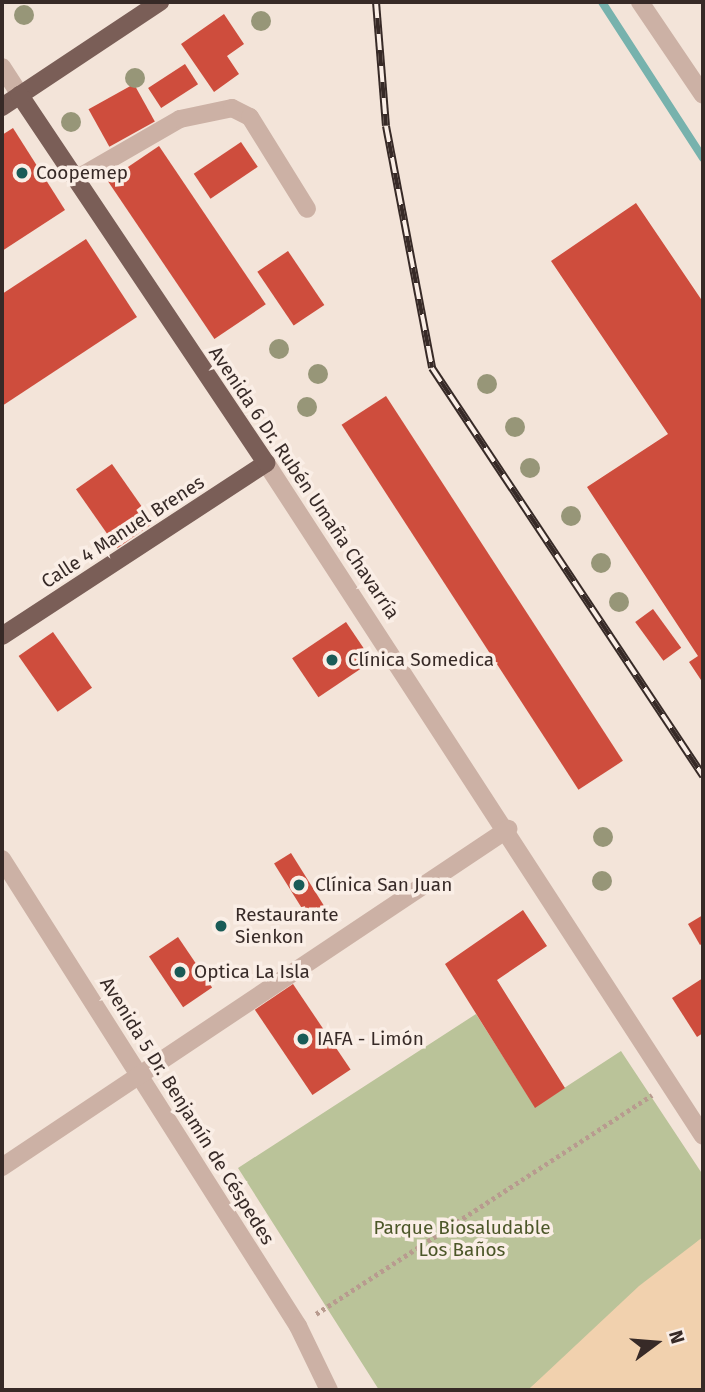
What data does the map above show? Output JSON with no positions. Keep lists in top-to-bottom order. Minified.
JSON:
{"streets":{"main road":["Avenida 6 Dr. Rubén Umaña Chavarría","Calle 4 Manuel Brenes"],"street":["Avenida 5 Dr. Benjamín de Céspedes"]},"crossings":[["Avenida 6 Dr. Rubén Umaña Chavarría","Calle 4 Manuel Brenes"]],"parks":["Parque Biosaludable Los Baños"],"places":["Coopemep","Clínica Somedica","Clínica San Juan","Restaurante Sienkon","Optica La Isla","IAFA - Limón"],"north":"right"}
